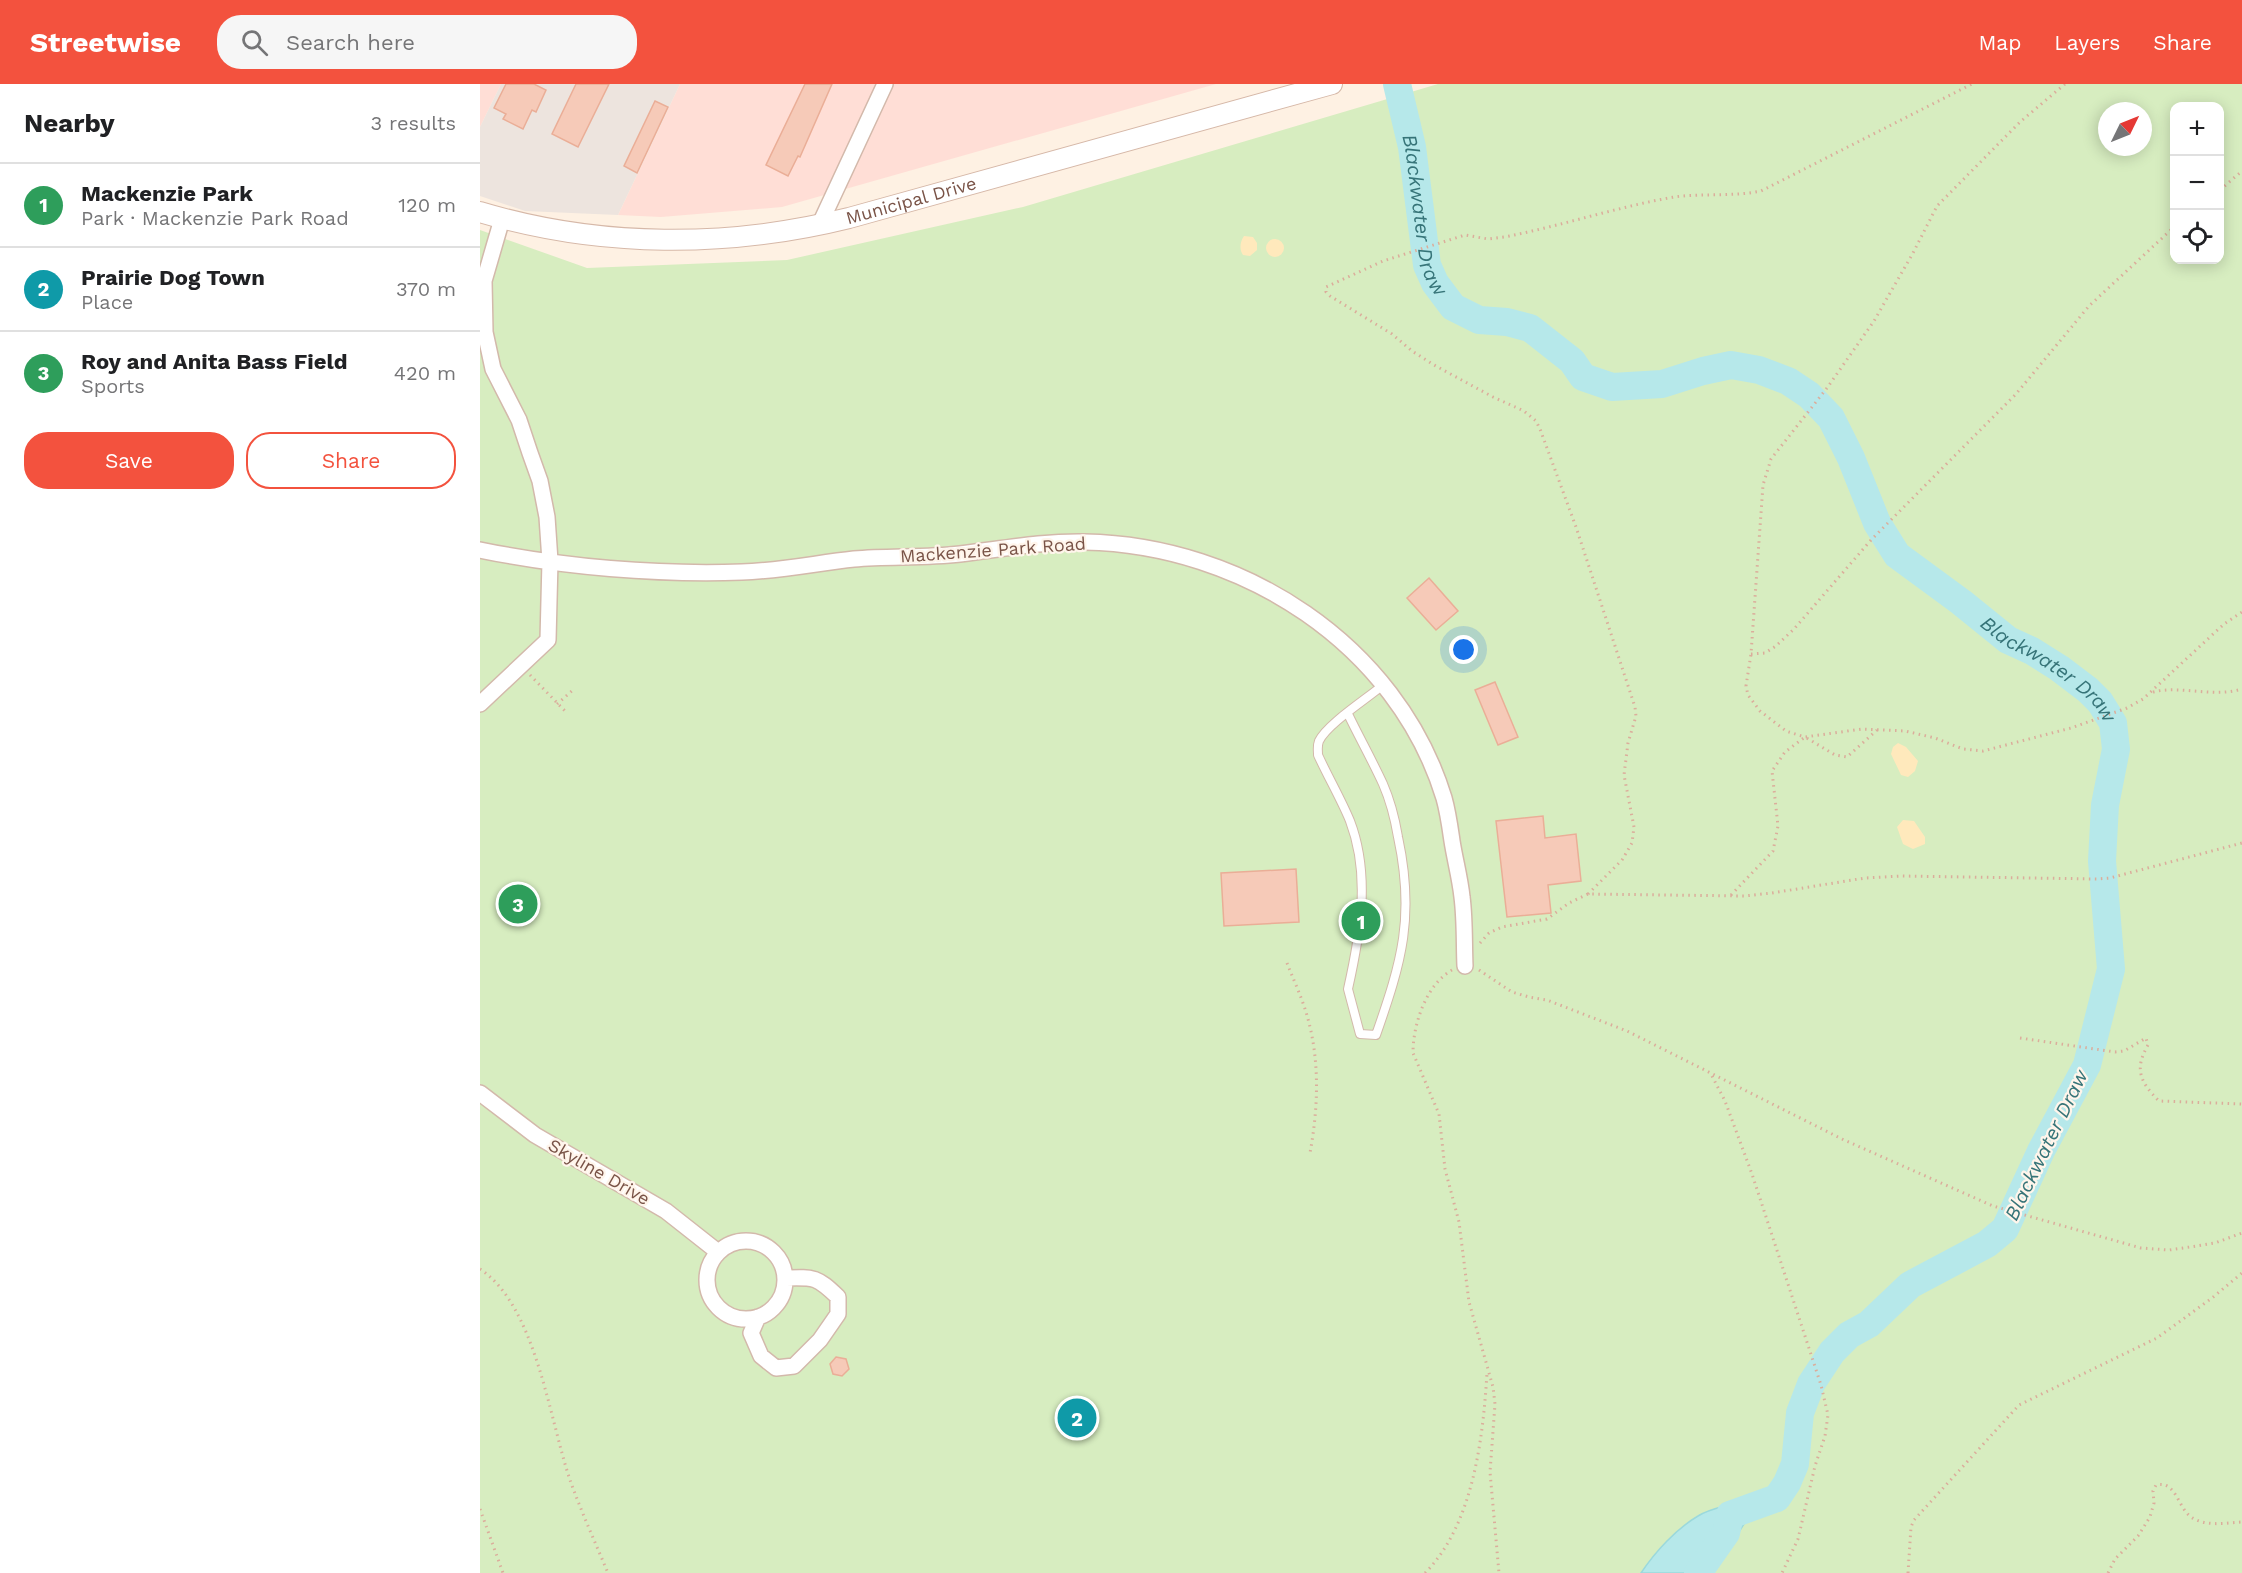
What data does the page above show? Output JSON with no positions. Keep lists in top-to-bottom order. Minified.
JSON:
{"streets":{"street":["Municipal Drive","Mackenzie Park Road","Skyline Drive"]},"water":["Blackwater Draw"],"north":"top right","page":{"header":"Streetwise","search":"Search here","nav":["Map","Layers","Share"],"heading":["Nearby","3 results"],"map_buttons":["+","−"],"list":[{"mark":"1","name":"Mackenzie Park","note":"Park · Mackenzie Park Road","value":"120 m"},{"mark":"2","name":"Prairie Dog Town","note":"Place","value":"370 m"},{"mark":"3","name":"Roy and Anita Bass Field","note":"Sports","value":"420 m"}],"buttons":["Save","Share"],"pins":["3","1","2"]}}
